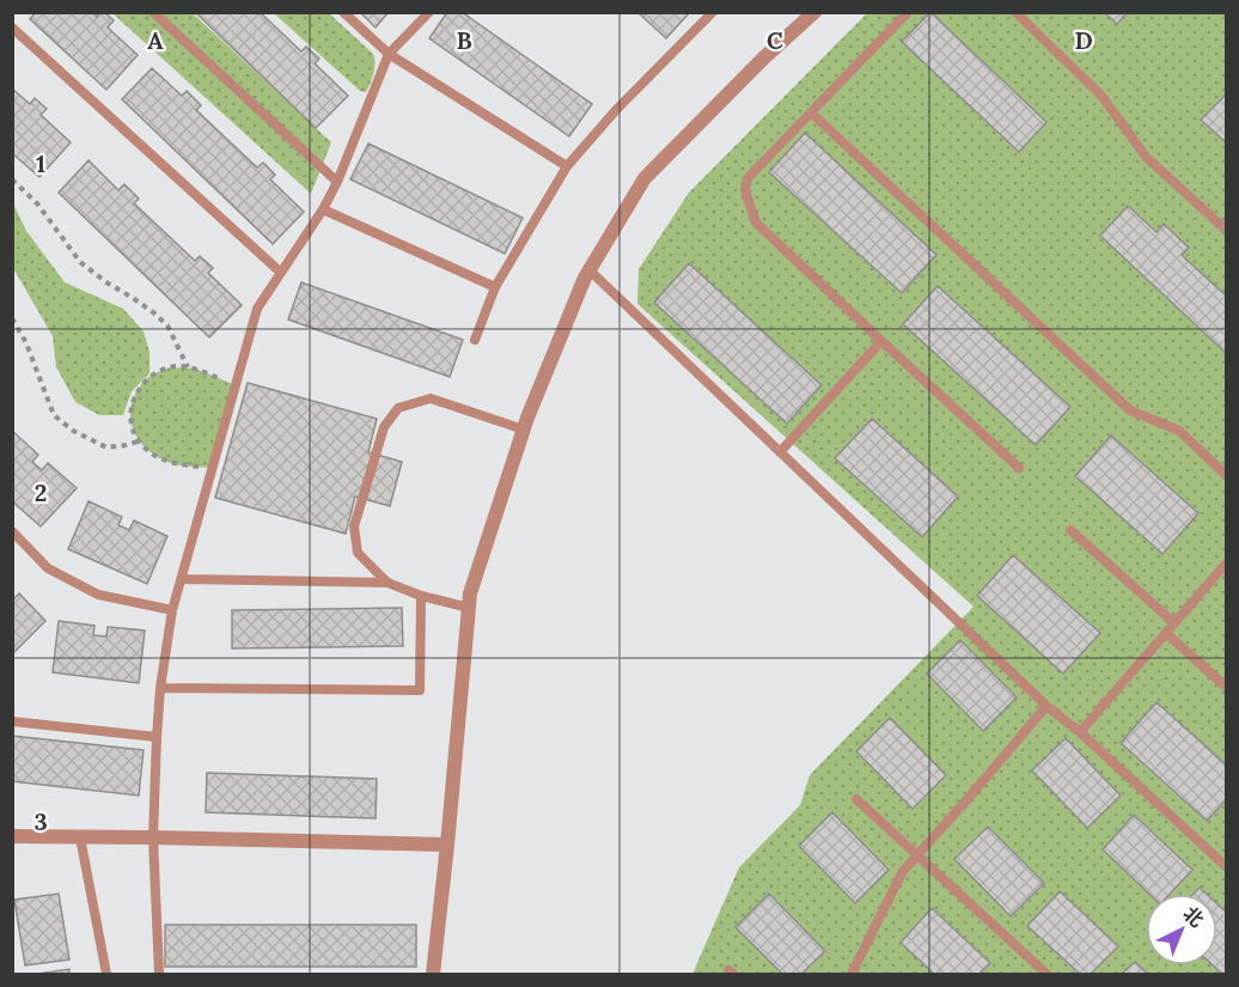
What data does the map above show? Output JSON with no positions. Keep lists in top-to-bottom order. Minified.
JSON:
{"north":"top right","grid":{"columns":["A","B","C","D"],"rows":["1","2","3"]}}
